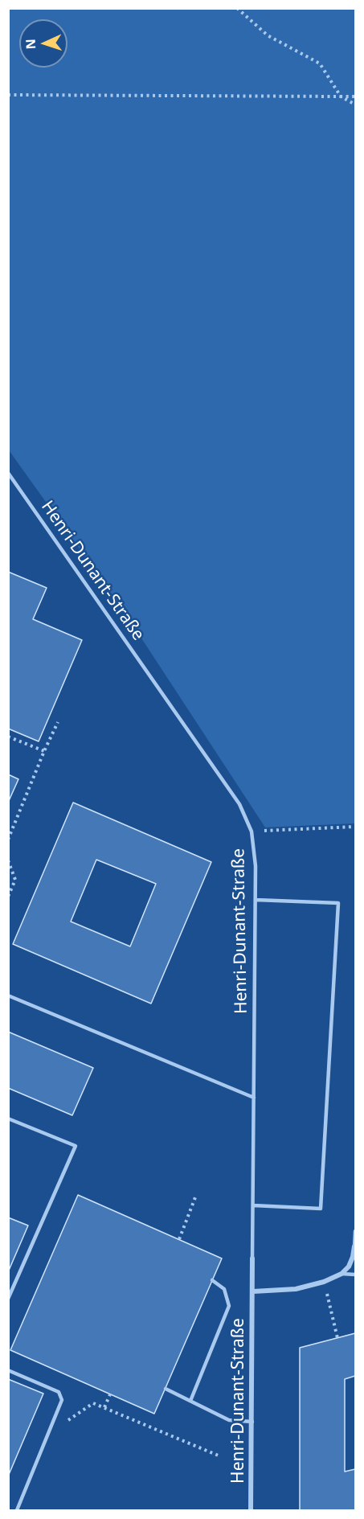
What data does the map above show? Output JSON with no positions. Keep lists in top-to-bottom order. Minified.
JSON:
{"streets":{"street":["Henri-Dunant-Straße"]},"north":"left"}
